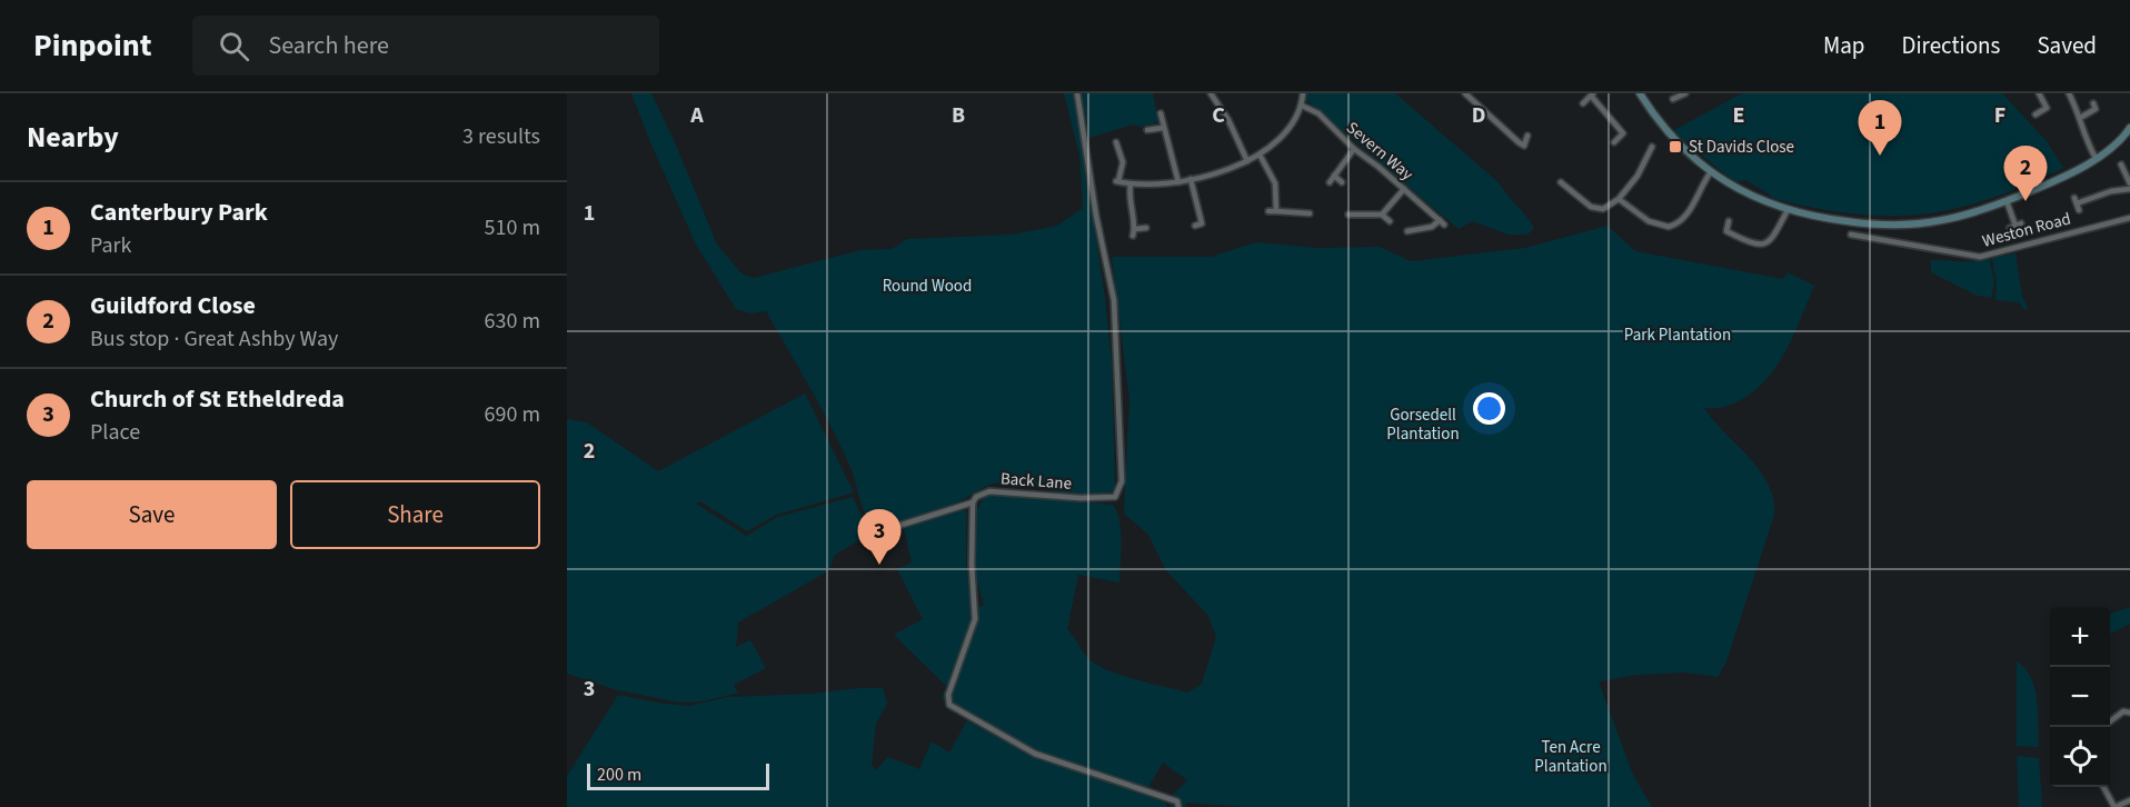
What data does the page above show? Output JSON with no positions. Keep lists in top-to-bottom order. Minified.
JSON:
{"streets":{"street":["Severn Way","Weston Road","Back Lane"]},"parks":["Round Wood","Park Plantation","Gorsedell Plantation","Ten Acre Plantation"],"places":{"transit":["St Davids Close"]},"scale_bar":"200 m","page":{"header":"Pinpoint","search":"Search here","nav":["Map","Directions","Saved"],"heading":["Nearby","3 results"],"pins":["1","2","3"],"list":[{"mark":"1","name":"Canterbury Park","note":"Park","value":"510 m"},{"mark":"2","name":"Guildford Close","note":"Bus stop · Great Ashby Way","value":"630 m"},{"mark":"3","name":"Church of St Etheldreda","note":"Place","value":"690 m"}],"buttons":["Save","Share"],"map_buttons":["+","−"],"scale":"200 m"},"grid":{"columns":["A","B","C","D","E","F"],"rows":["1","2","3"]}}
